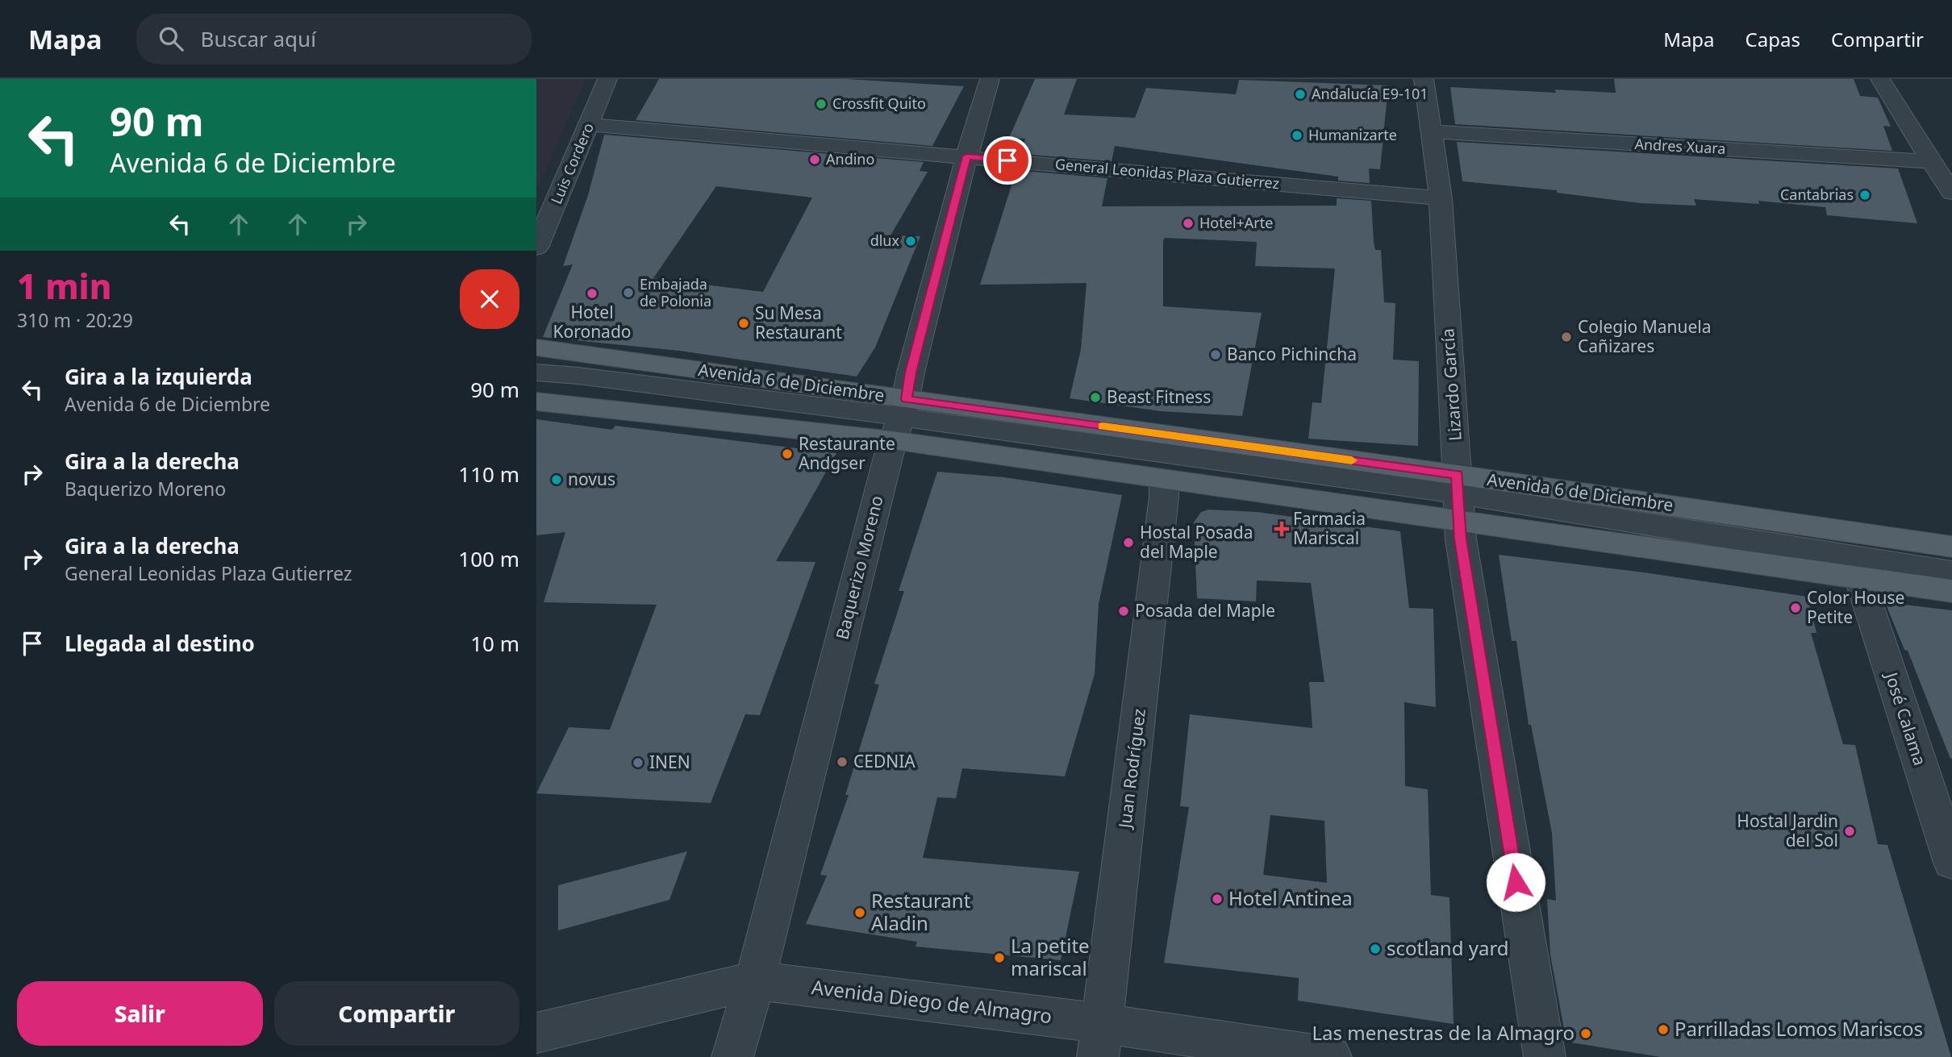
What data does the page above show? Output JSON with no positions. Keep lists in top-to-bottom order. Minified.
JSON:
{"streets":{"main road":["Avenida 6 de Diciembre"],"street":["Andres Xuara","Luis Cordero","General Leonidas Plaza Gutierrez","Lizardo García","Baquerizo Moreno","José Calama","Juan Rodríguez","Avenida Diego de Almagro"]},"crossings":[["Andres Xuara","Lizardo García"],["Luis Cordero","General Leonidas Plaza Gutierrez"],["General Leonidas Plaza Gutierrez","Lizardo García"],["General Leonidas Plaza Gutierrez","Baquerizo Moreno"],["Avenida 6 de Diciembre","Lizardo García"],["Avenida 6 de Diciembre","Baquerizo Moreno"],["Avenida 6 de Diciembre","José Calama"],["Avenida 6 de Diciembre","Juan Rodríguez"],["Baquerizo Moreno","Avenida Diego de Almagro"],["Juan Rodríguez","Avenida Diego de Almagro"]],"places":{"other":["Andalucía E9-101","Crossfit Quito","Humanizarte","Andino","Cantabrias","Hotel+Arte","dlux","Embajada de Polonia","Hotel Koronado","Su Mesa Restaurant","Colegio Manuela Cañizares","Banco Pichincha","Beast Fitness","Restaurante Andgser","novus","Hostal Posada del Maple","Color House Petite","Posada del Maple","CEDNIA","INEN","Hostal Jardin del Sol","Hotel Antinea","Restaurant Aladin","scotland yard","La petite mariscal","Parrilladas Lomos Mariscos","Las menestras de la Almagro"],"health":["Farmacia Mariscal"]},"page":{"header":"Mapa","search":"Buscar aquí","nav":["Mapa","Capas","Compartir"],"turn":["90 m","Avenida 6 de Diciembre"],"heading":["1 min","310 m · 20:29"],"list":[{"name":"Gira a la izquierda","note":"Avenida 6 de Diciembre","value":"90 m"},{"name":"Gira a la derecha","note":"Baquerizo Moreno","value":"110 m"},{"name":"Gira a la derecha","note":"General Leonidas Plaza Gutierrez","value":"100 m"},{"name":"Llegada al destino","value":"10 m"}],"buttons":["Salir","Compartir"]}}
